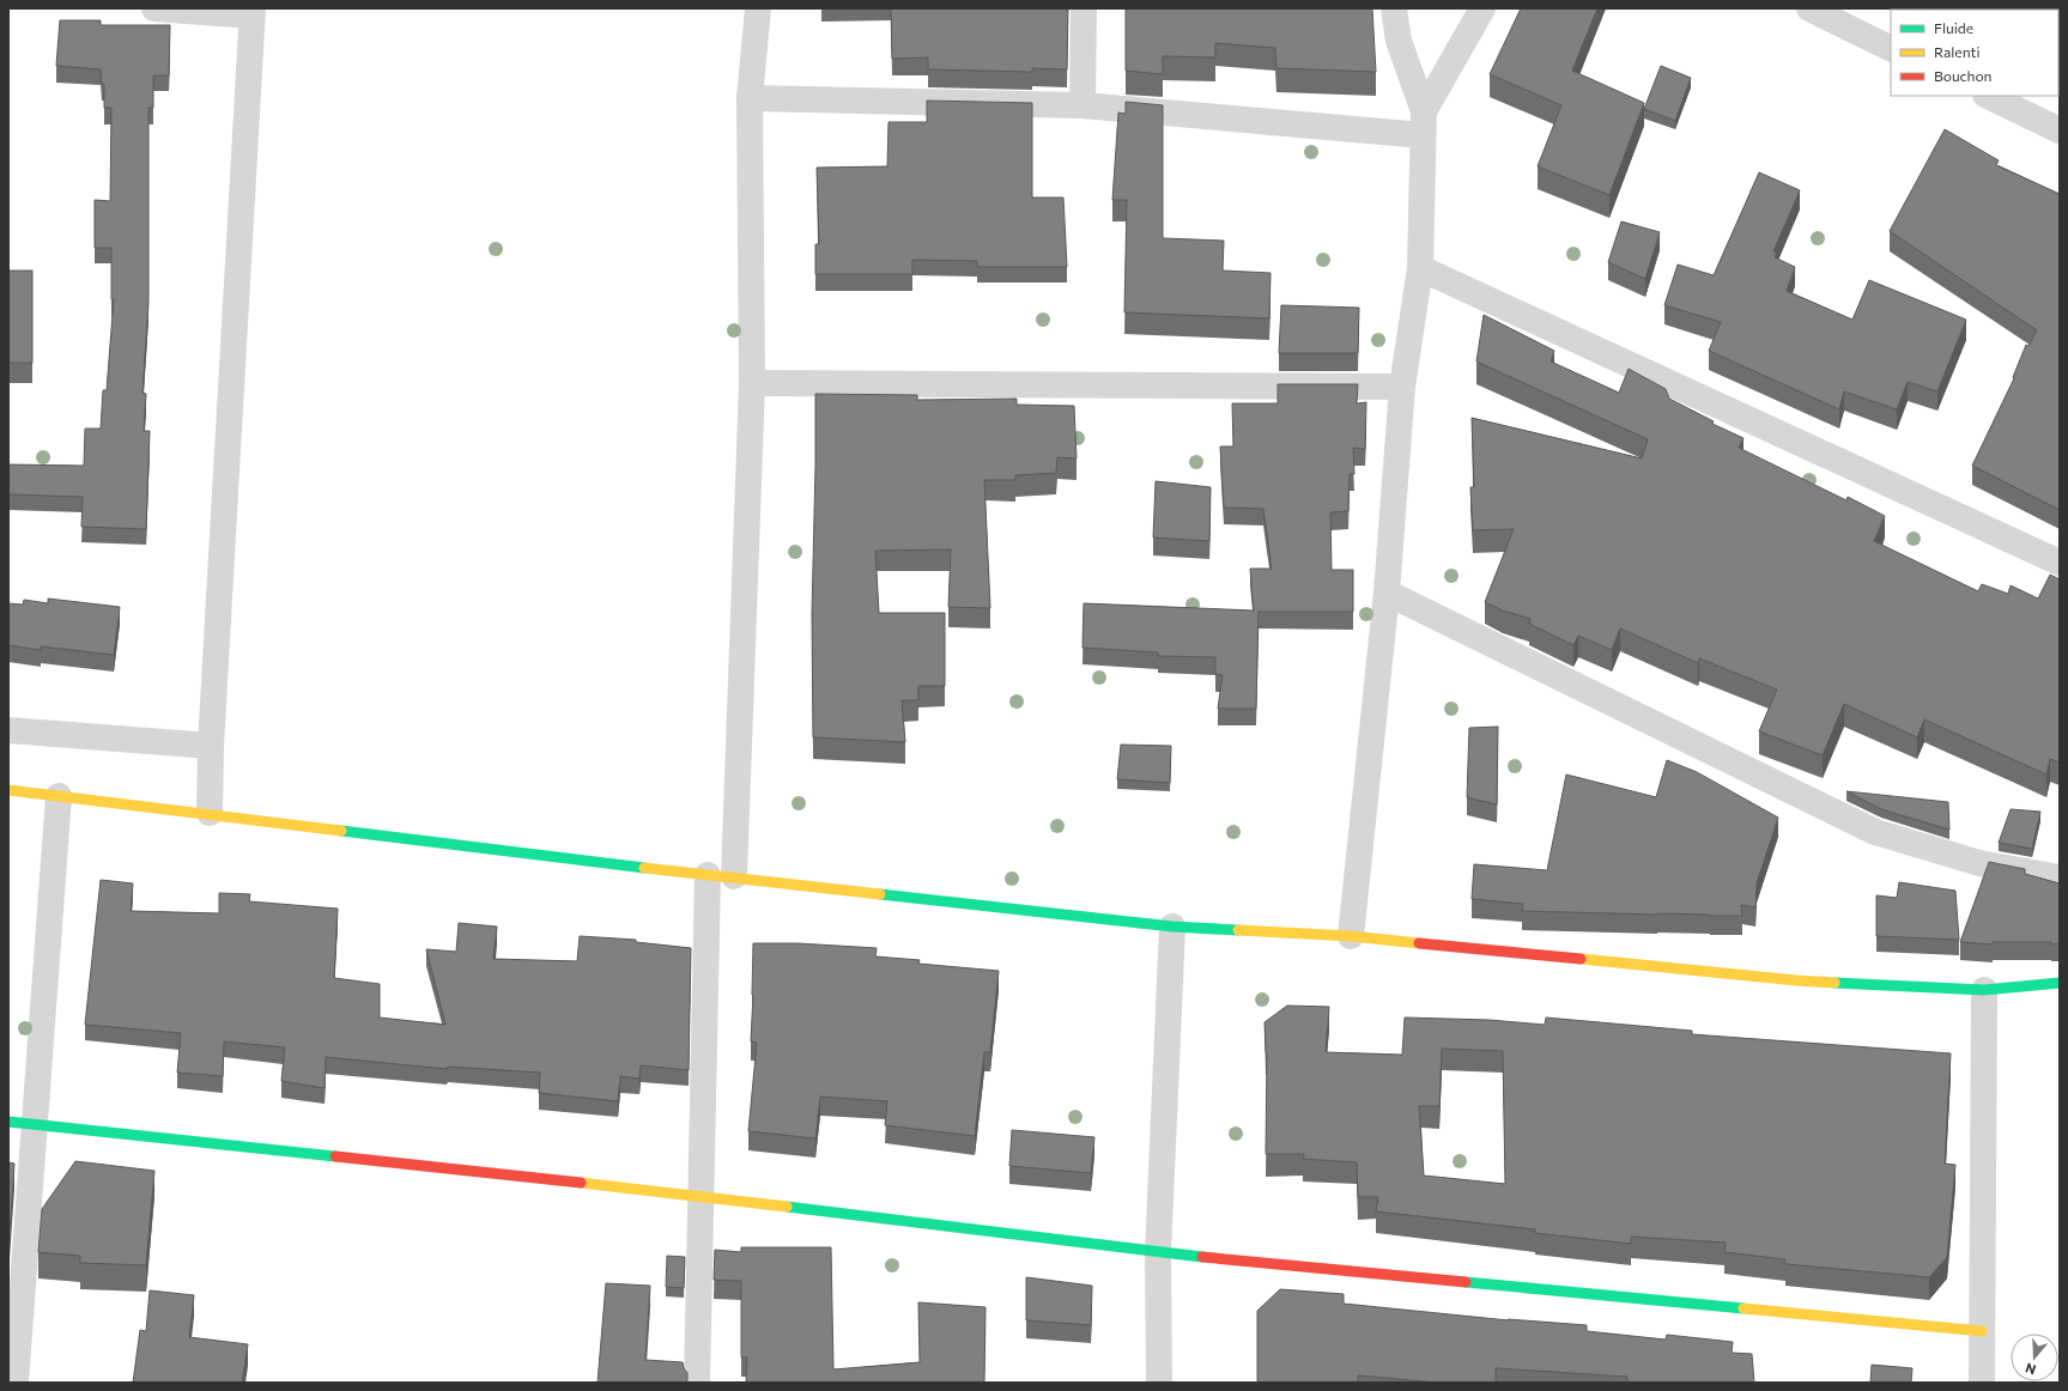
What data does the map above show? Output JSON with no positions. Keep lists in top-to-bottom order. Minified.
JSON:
{"legend":["Fluide","Ralenti","Bouchon"],"north":"bottom"}
